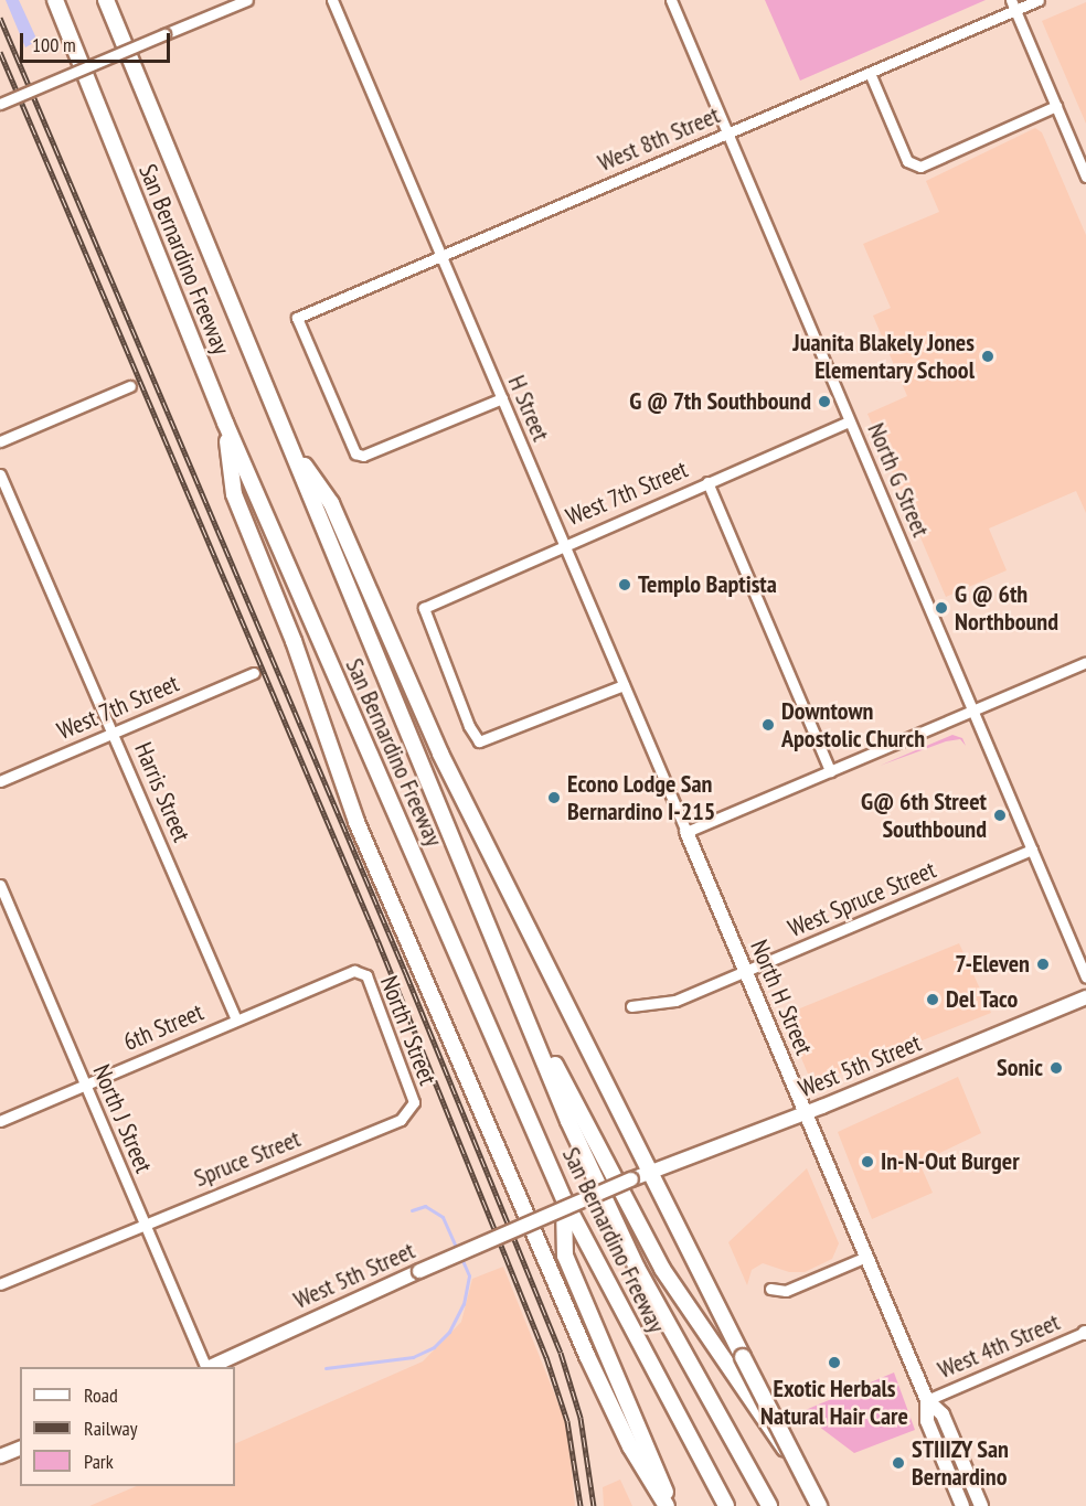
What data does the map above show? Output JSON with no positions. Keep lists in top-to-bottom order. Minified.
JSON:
{"streets":{"highway":["San Bernardino Freeway"],"main road":["North H Street","West 5th Street"],"street":["West 8th Street","H Street","North G Street","West 7th Street","Harris Street","West Spruce Street","6th Street","North I Street","North J Street","Spruce Street","West 4th Street"]},"crossings":[["West 8th Street","H Street"],["West 8th Street","North G Street"],["H Street","West 7th Street"],["H Street","North H Street"],["North G Street","West 7th Street"],["North G Street","West Spruce Street"],["West 7th Street","Harris Street"],["Harris Street","6th Street"],["West Spruce Street","North H Street"],["North H Street","West 5th Street"],["North H Street","West 4th Street"],["6th Street","North I Street"],["6th Street","North J Street"],["North I Street","Spruce Street"],["North J Street","Spruce Street"]],"places":["Juanita Blakely Jones Elementary School","G @ 7th Southbound","Templo Baptista","G @ 6th Northbound","Downtown Apostolic Church","Econo Lodge San Bernardino I-215","G@ 6th Street Southbound","7-Eleven","Del Taco","Sonic","In-N-Out Burger","Exotic Herbals Natural Hair Care","STIIIZY San Bernardino"],"legend":["Road","Railway","Park"],"scale_bar":"100 m"}
